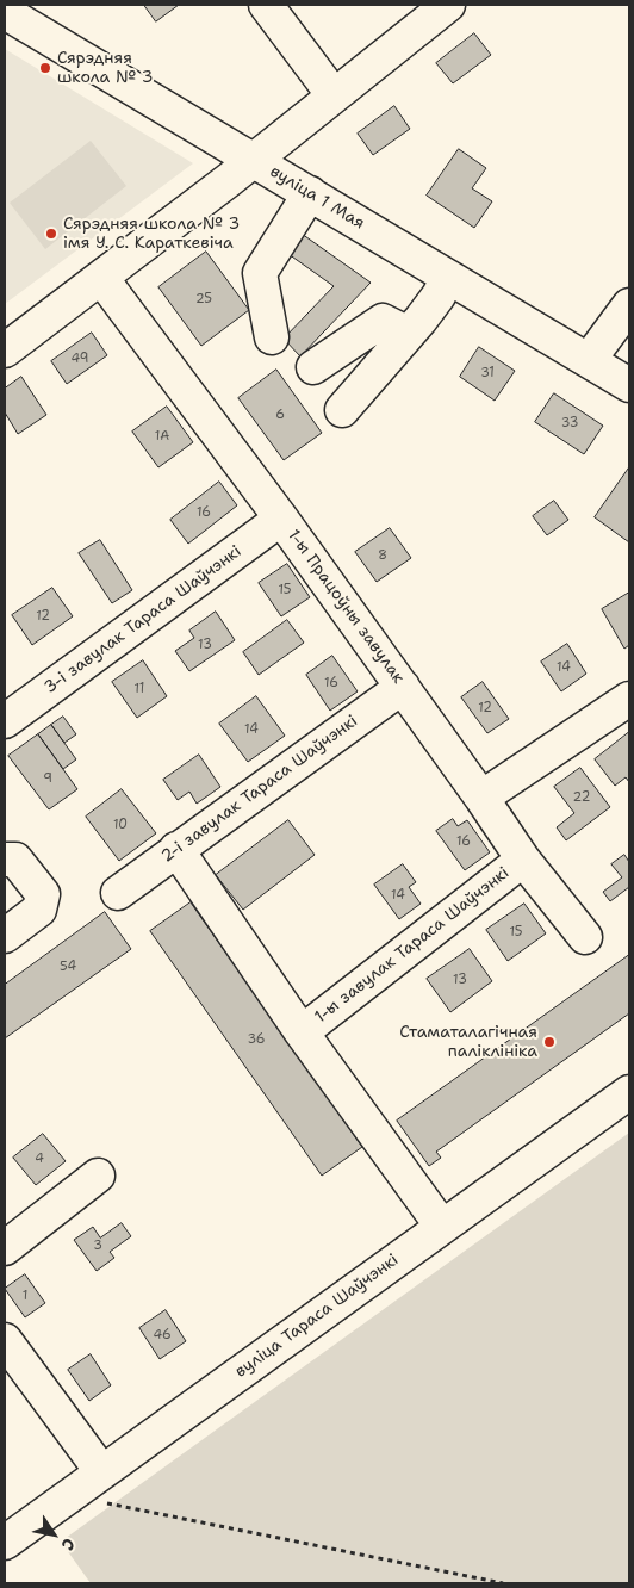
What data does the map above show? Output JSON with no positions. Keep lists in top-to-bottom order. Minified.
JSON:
{"streets":{"street":["вуліца 1 Мая","1-ы Працоўны завулак","3-і завулак Тараса Шаўчэнкі","2-і завулак Тараса Шаўчэнкі","1-ы завулак Тараса Шаўчэнкі","вуліца Тараса Шаўчэнкі"]},"crossings":[["1-ы Працоўны завулак","3-і завулак Тараса Шаўчэнкі"],["1-ы Працоўны завулак","2-і завулак Тараса Шаўчэнкі"],["1-ы Працоўны завулак","1-ы завулак Тараса Шаўчэнкі"]],"places":["Сярэдняя школа № 3","Сярэдняя школа № 3 імя У. С. Караткевіча","Стаматалагічная паліклініка"],"house_numbers":["25","49","31","6","33","1А","16","8","15","12","13","14","16","11","12","14","9","22","10","16","14","15","54","13","36","4","3","1","46"],"north":"bottom right"}
